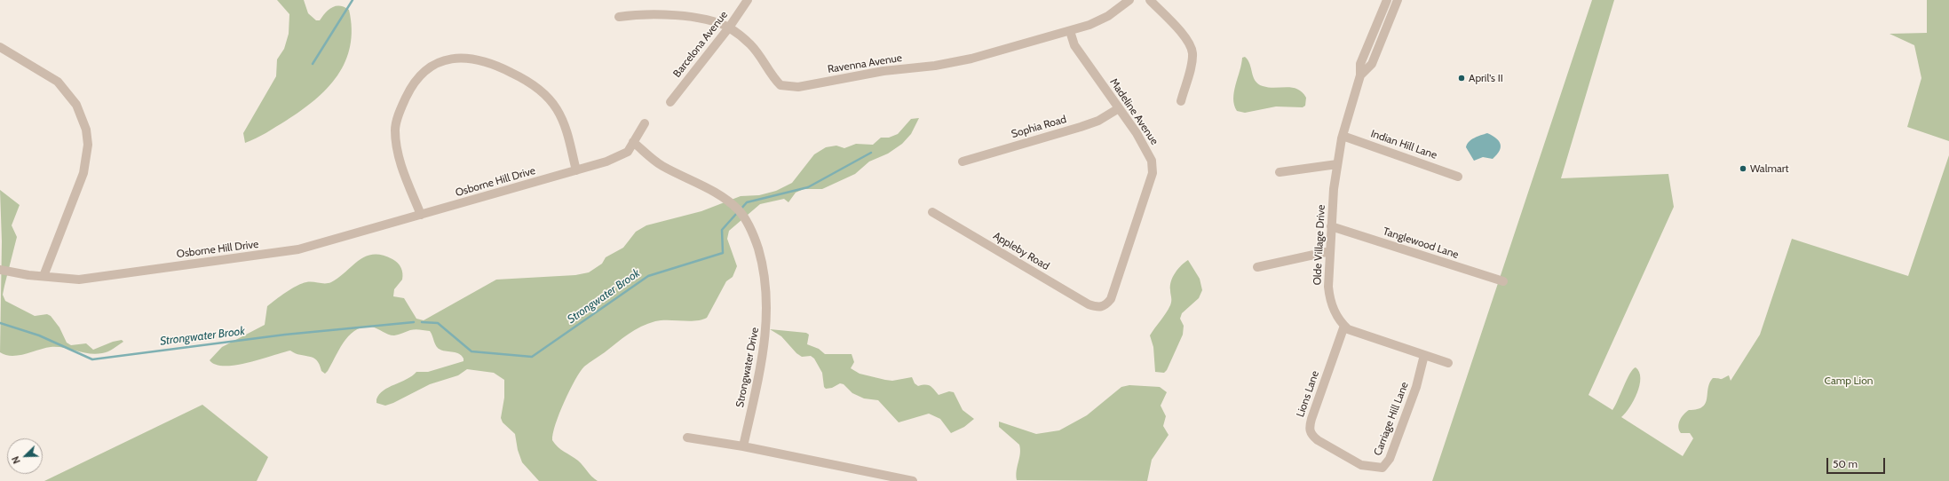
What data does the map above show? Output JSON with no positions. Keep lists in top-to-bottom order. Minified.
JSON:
{"streets":{"street":["Barcelona Avenue","Ravenna Avenue","Madeline Avenue","Sophia Road","Indian Hill Lane","Osborne Hill Drive","Tanglewood Lane","Olde Village Drive","Appleby Road","Strongwater Drive","Lions Lane","Carriage Hill Lane"]},"crossings":[["Barcelona Avenue","Ravenna Avenue"],["Ravenna Avenue","Madeline Avenue"],["Madeline Avenue","Sophia Road"],["Madeline Avenue","Appleby Road"],["Indian Hill Lane","Olde Village Drive"],["Osborne Hill Drive","Strongwater Drive"],["Tanglewood Lane","Olde Village Drive"],["Olde Village Drive","Lions Lane"],["Olde Village Drive","Carriage Hill Lane"],["Lions Lane","Carriage Hill Lane"]],"water":["Strongwater Brook"],"parks":["Camp Lion"],"places":["April's II","Walmart"],"scale_bar":"50 m","north":"bottom left"}
